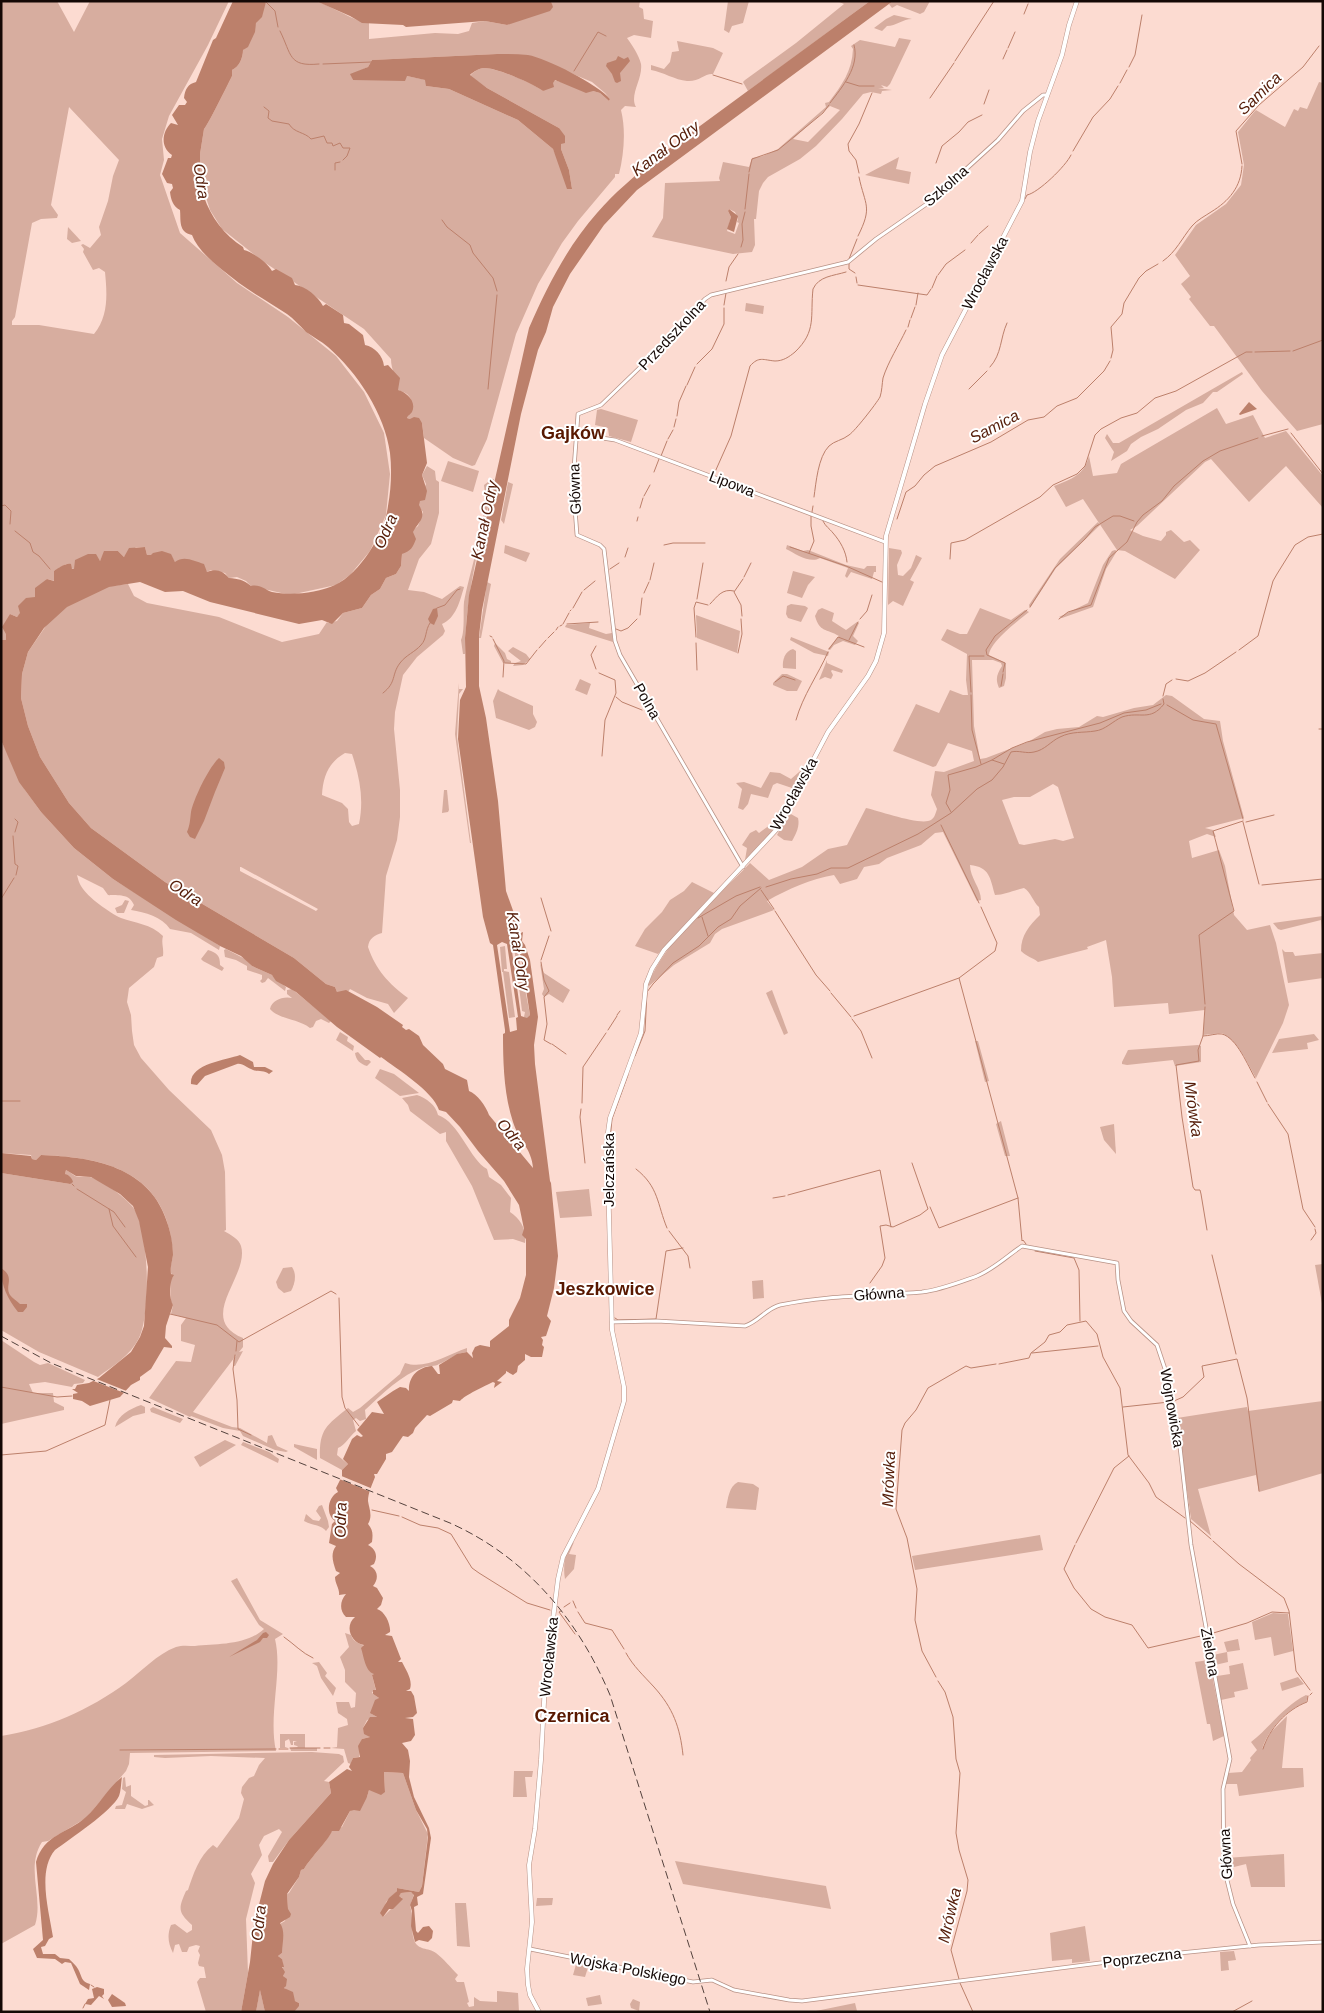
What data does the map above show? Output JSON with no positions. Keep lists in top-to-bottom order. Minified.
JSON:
{"streets":{"main road":["Wrocławska","Jelczańska"],"street":["Szkolna","Przedszkolna","Lipowa","Główna","Polna","Wojnowicka","Zielona","Poprzeczna","Wojska Polskiego"]},"crossings":[["Szkolna","Wrocławska"],["Szkolna","Przedszkolna"],["Wrocławska","Lipowa"],["Wrocławska","Polna"],["Wrocławska","Jelczańska"],["Wrocławska","Wojska Polskiego"],["Przedszkolna","Główna"],["Lipowa","Główna"],["Główna","Polna"],["Główna","Jelczańska"],["Główna","Wojnowicka"],["Główna","Zielona"],["Główna","Poprzeczna"],["Wojnowicka","Zielona"],["Poprzeczna","Wojska Polskiego"]],"districts":["Gajków","Jeszkowice","Czernica"],"water":["Samica","Kanał Odry","Odra","Mrówka"]}
